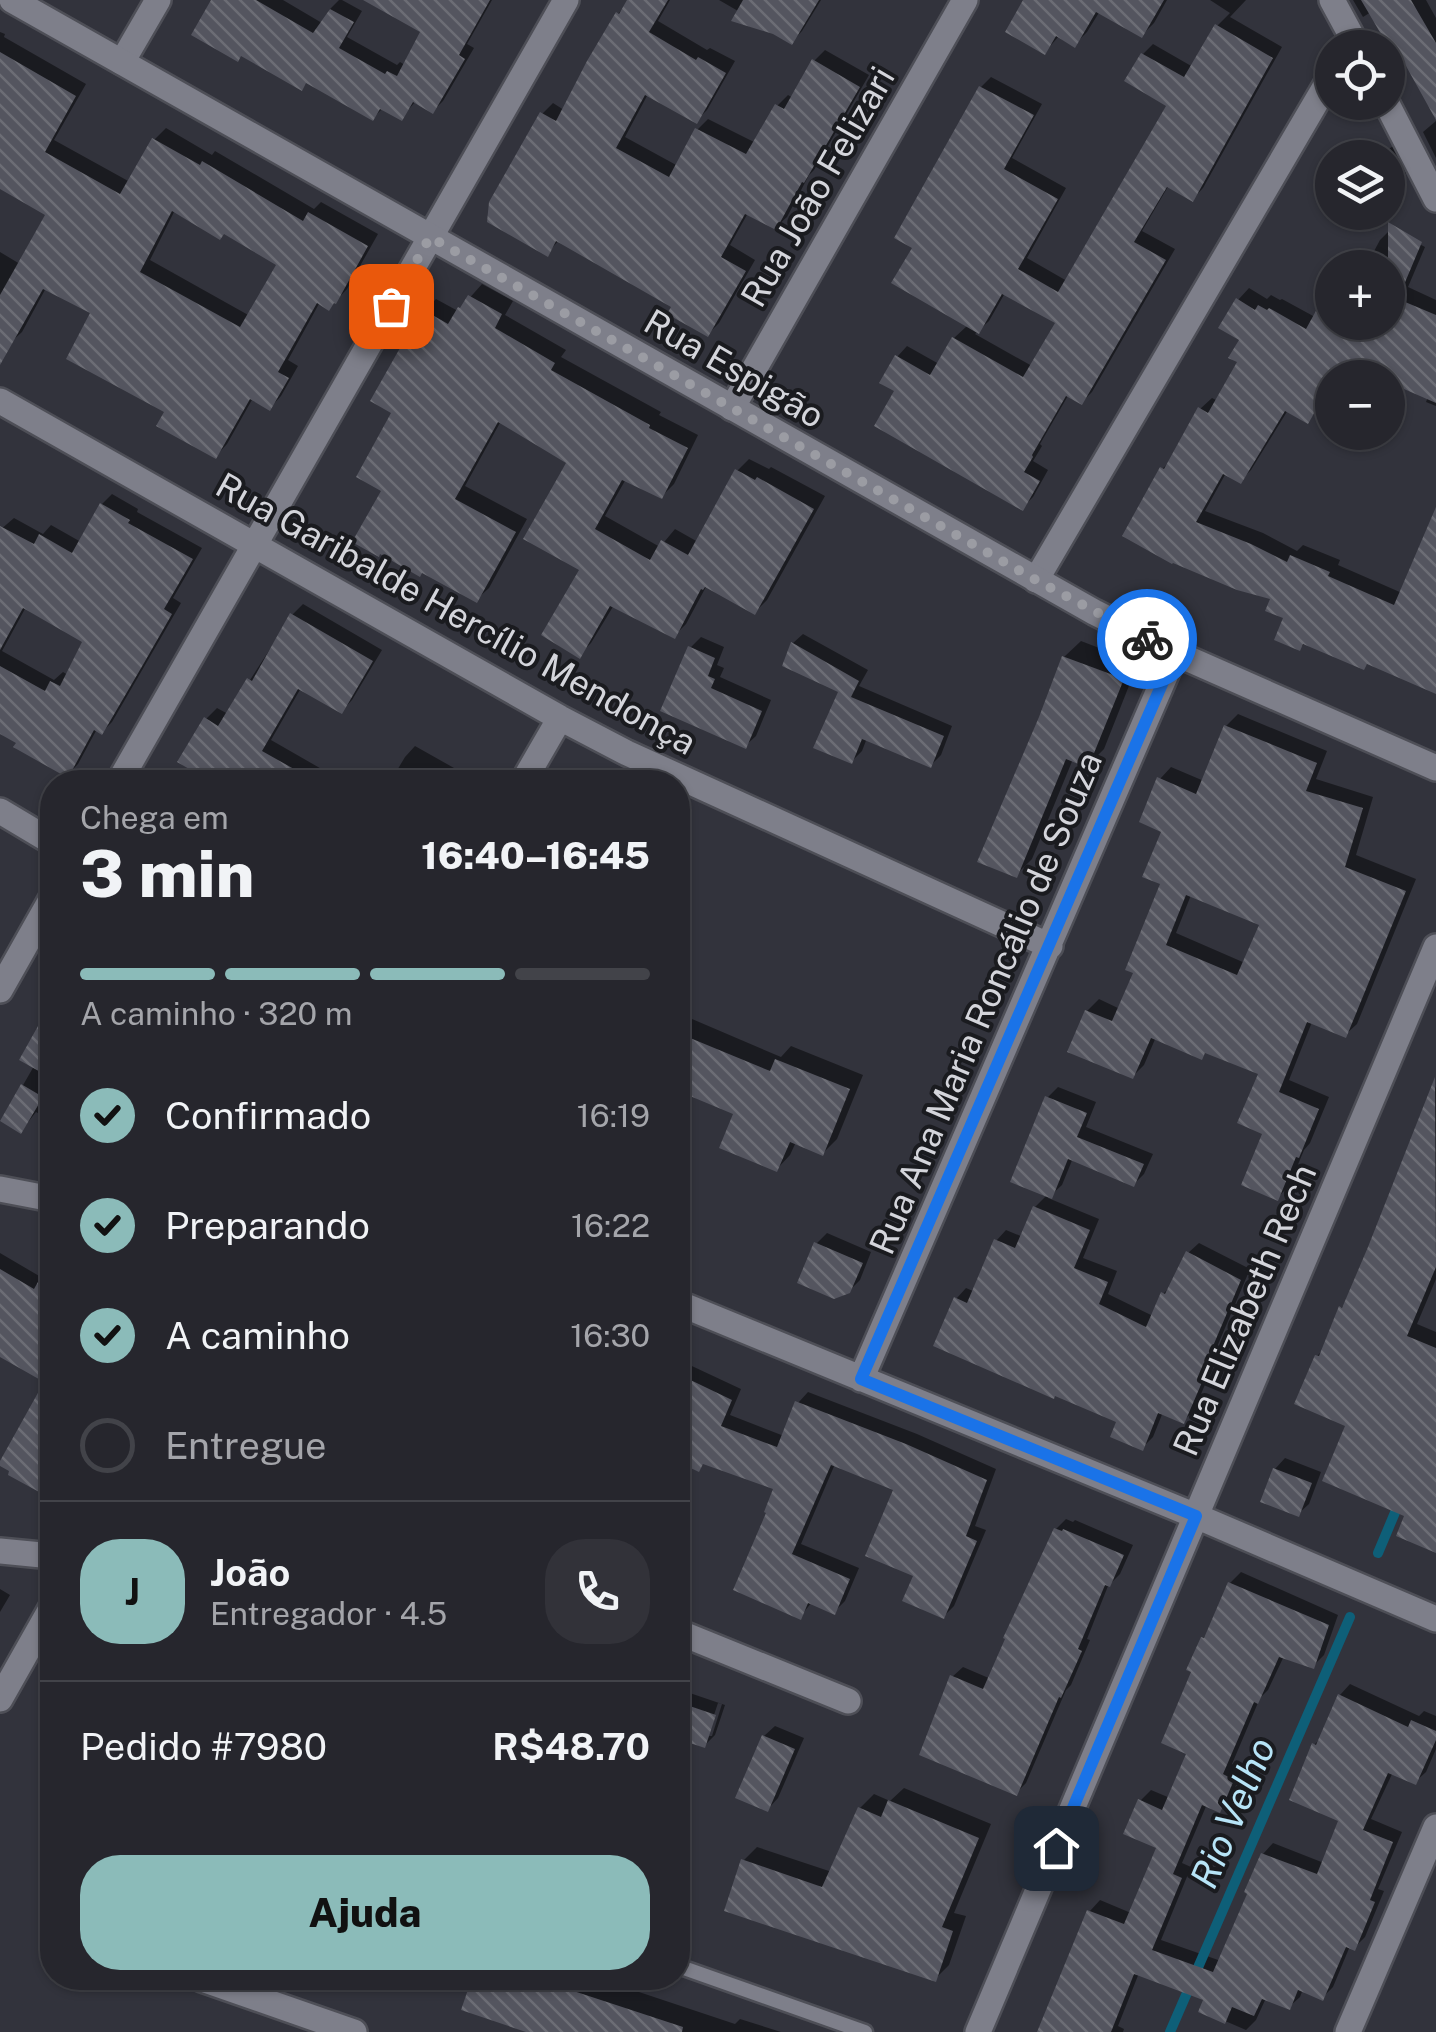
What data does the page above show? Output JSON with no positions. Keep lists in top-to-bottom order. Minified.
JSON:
{"streets":{"street":["Rua João Felizari","Rua Espigão","Rua Garibalde Hercílio Mendonça","Rua Ana Maria Roncálio de Souza","Rua Elizabeth Rech"]},"crossings":[["Rua João Felizari","Rua Espigão"],["Rua Espigão","Rua Ana Maria Roncálio de Souza"],["Rua Garibalde Hercílio Mendonça","Rua Ana Maria Roncálio de Souza"]],"water":["Rio Velho"],"page":{"map_buttons":["+","−"],"heading":["3 min","Chega em","16:40–16:45"],"panel":["João","Entregador · 4.5","Pedido #7980","R$48.70"],"bar":"A caminho · 320 m","list":[["Confirmado","16:19"],["Preparando","16:22"],["A caminho","16:30"],"Entregue"],"round":"J","buttons":"Ajuda"}}
